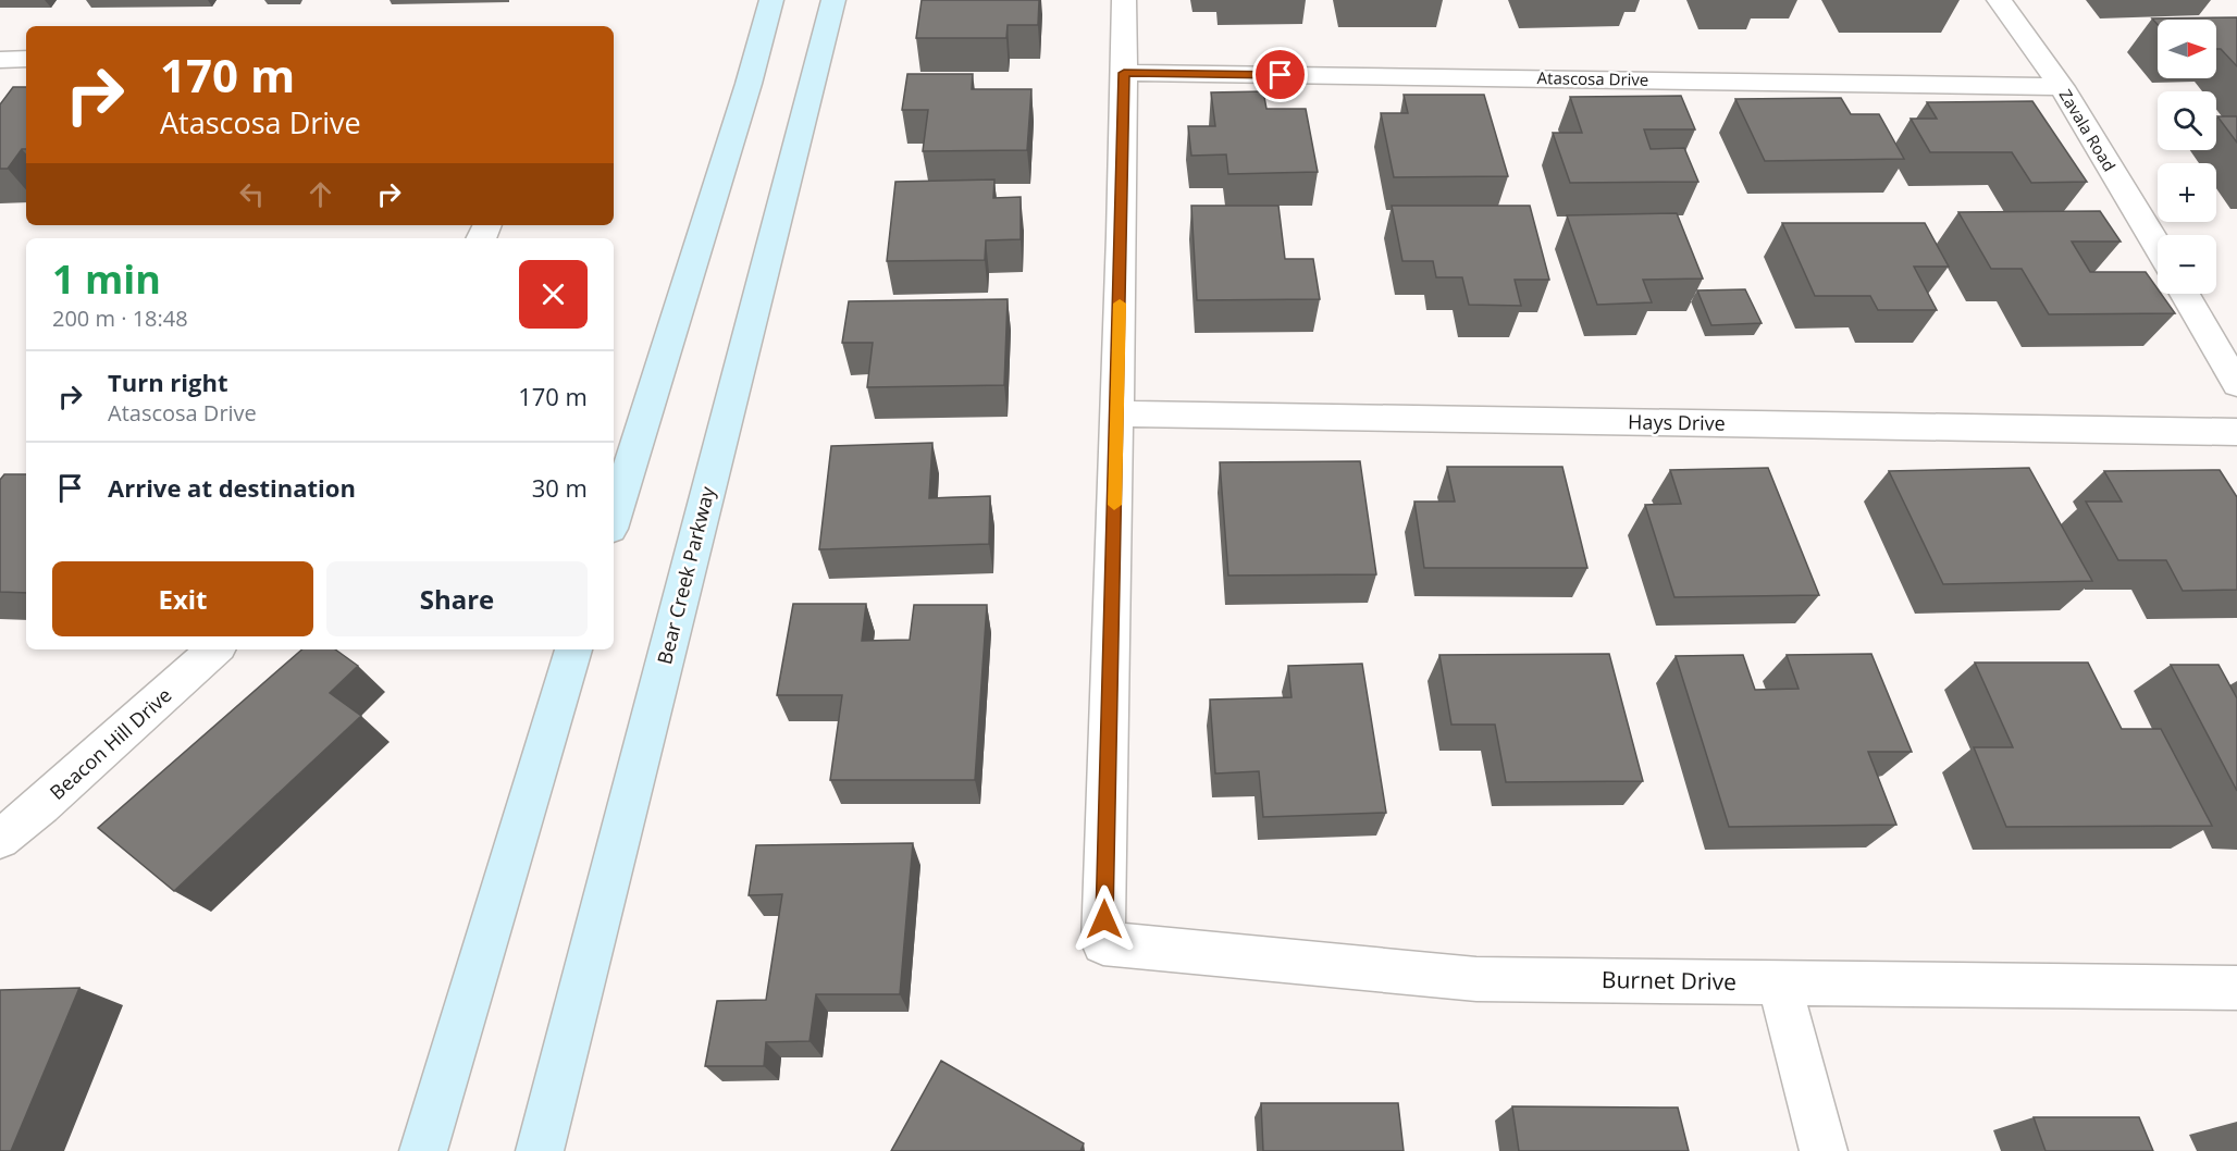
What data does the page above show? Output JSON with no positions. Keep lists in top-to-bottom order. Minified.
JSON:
{"streets":{"main road":["Bear Creek Parkway"],"street":["Atascosa Drive","Zavala Road","Hays Drive","Beacon Hill Drive","Burnet Drive"]},"crossings":[["Atascosa Drive","Zavala Road"],["Hays Drive","Burnet Drive"]],"north":"right","page":{"map_buttons":["+","−"],"turn":["170 m","Atascosa Drive"],"heading":["1 min","200 m · 18:48"],"list":[{"name":"Turn right","note":"Atascosa Drive","value":"170 m"},{"name":"Arrive at destination","value":"30 m"}],"buttons":["Exit","Share"]}}
